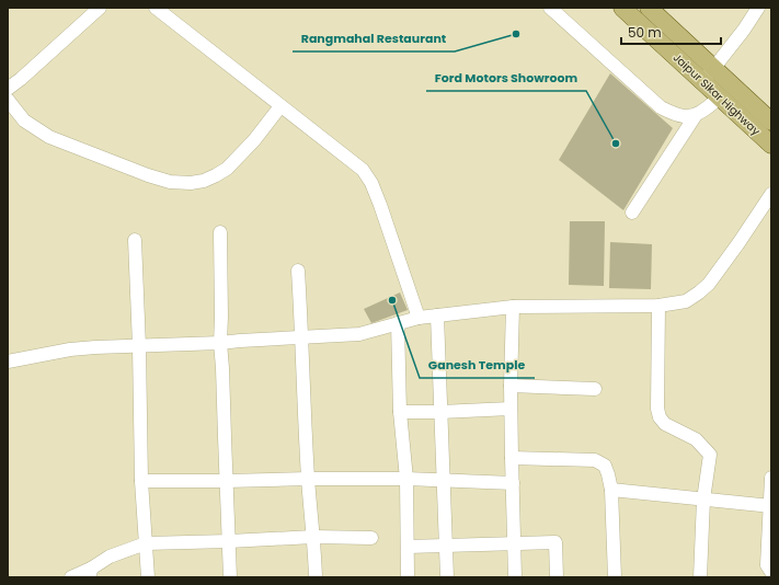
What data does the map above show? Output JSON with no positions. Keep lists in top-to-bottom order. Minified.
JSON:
{"streets":{"main road":["Jaipur Sikar Highway"]},"places":["Rangmahal Restaurant","Ford Motors Showroom","Ganesh Temple"],"scale_bar":"50 m"}
